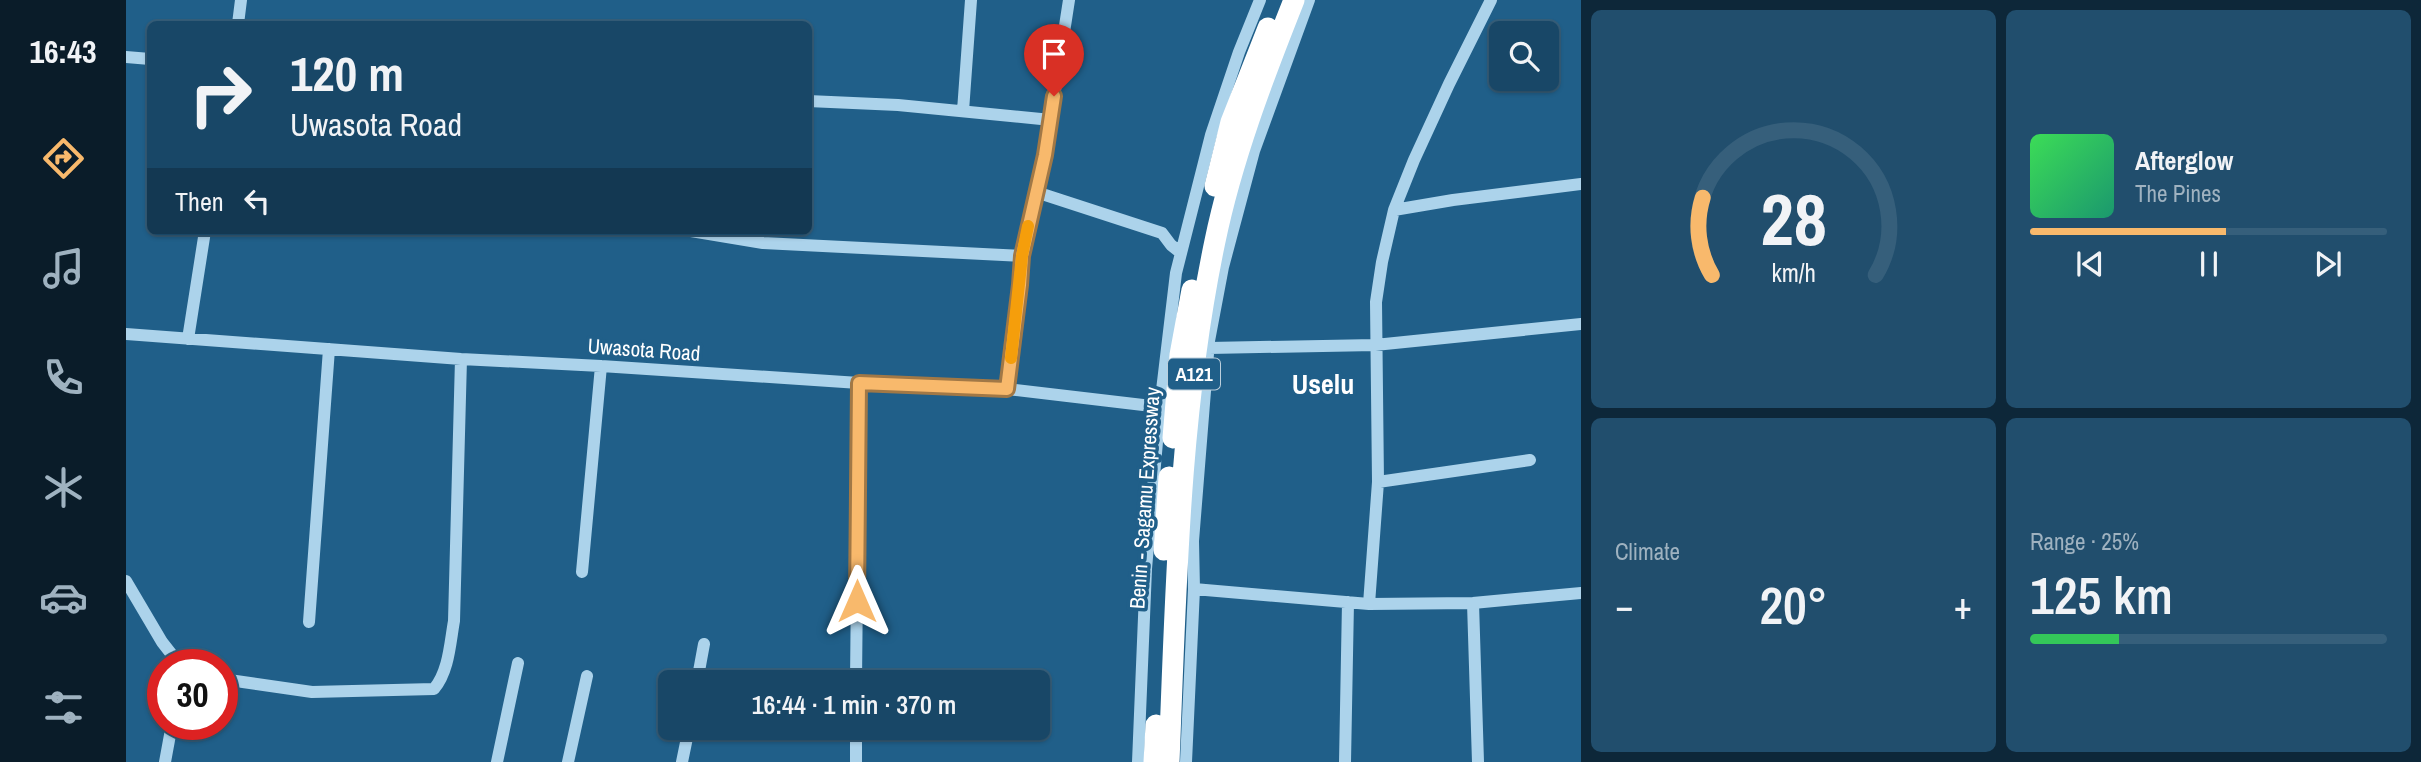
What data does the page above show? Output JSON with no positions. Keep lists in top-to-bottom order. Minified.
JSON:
{"streets":{"highway":["A121","Benin - Sagamu Expressway"],"street":["Uwasota Road"]},"districts":["Uselu"],"page":{"tabs":"16:43","turn":["120 m","Uwasota Road"],"song":["Afterglow","The Pines"],"then":"Then","tile":["Climate",["Range · 25%","125 km"]],"heat":["−","20°","+"],"limit":"30","trip":"16:44 · 1 min · 370 m","gauge":["28","km/h"]}}
